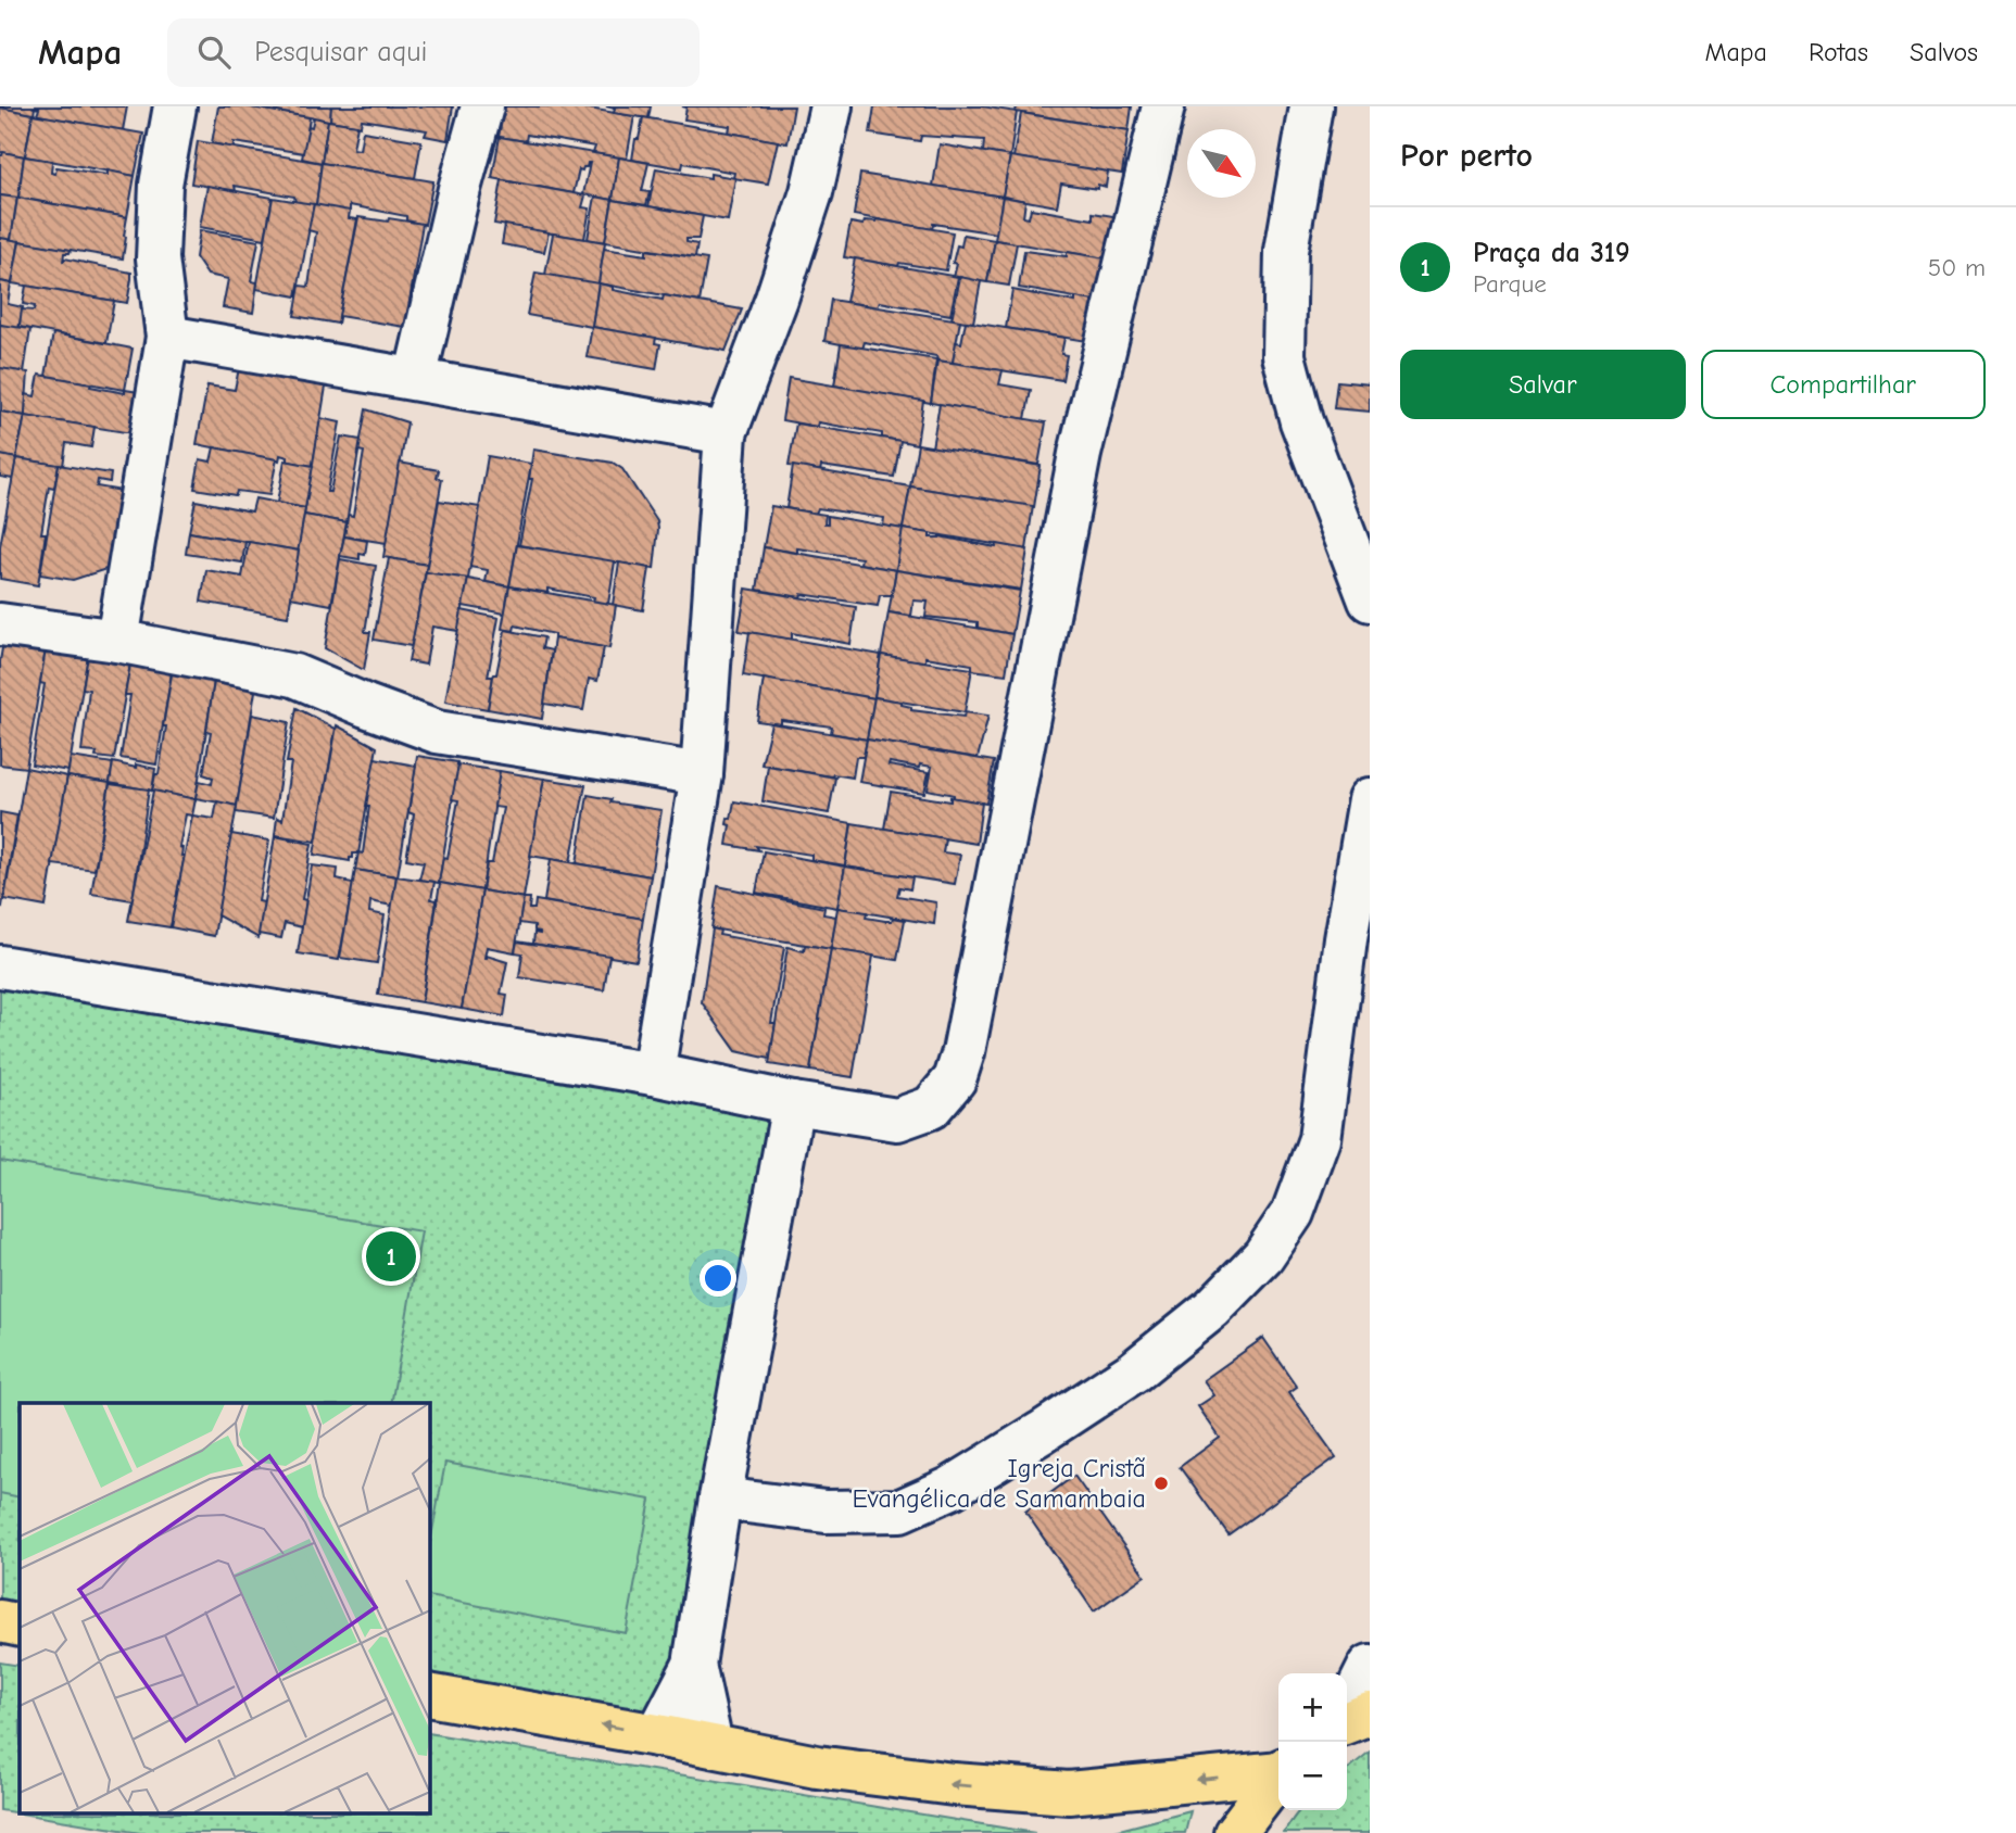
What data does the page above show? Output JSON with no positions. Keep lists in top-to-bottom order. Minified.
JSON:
{"places":["Igreja Cristã Evangélica de Samambaia"],"north":"bottom right","page":{"header":"Mapa","search":"Pesquisar aqui","nav":["Mapa","Rotas","Salvos"],"heading":"Por perto","list":[{"mark":"1","name":"Praça da 319","note":"Parque","value":"50 m"}],"buttons":["Salvar","Compartilhar"],"pins":"1","map_buttons":["+","−"]}}
